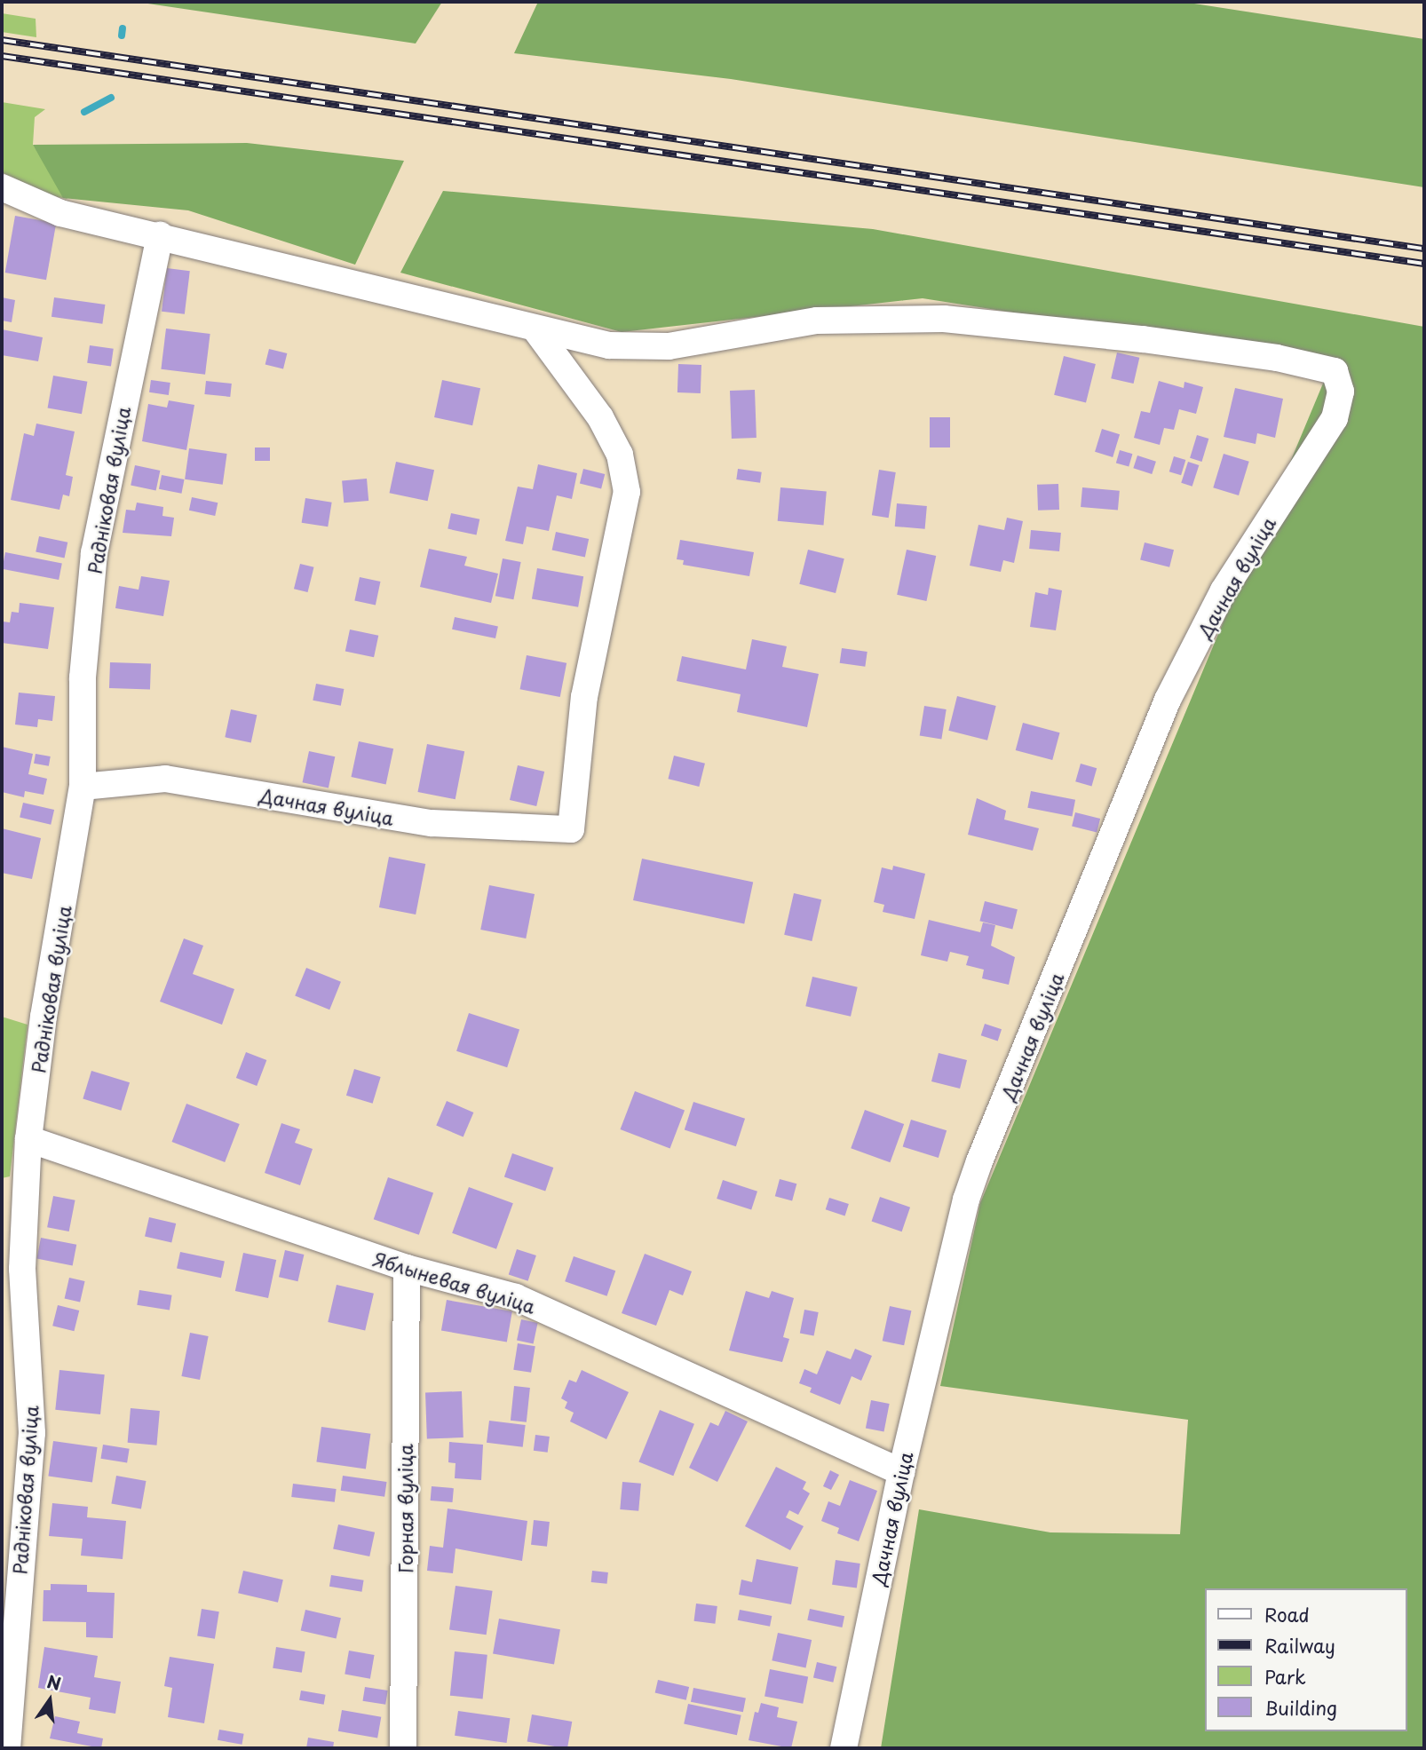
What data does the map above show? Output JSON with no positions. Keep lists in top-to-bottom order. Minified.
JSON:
{"streets":{"street":["Радніковая вуліца","Дачная вуліца","Яблыневая вуліца","Горная вуліца"]},"crossings":[["Радніковая вуліца","Дачная вуліца"],["Радніковая вуліца","Яблыневая вуліца"],["Дачная вуліца","Яблыневая вуліца"],["Яблыневая вуліца","Горная вуліца"]],"legend":["Road","Railway","Park","Building"],"north":"top"}
